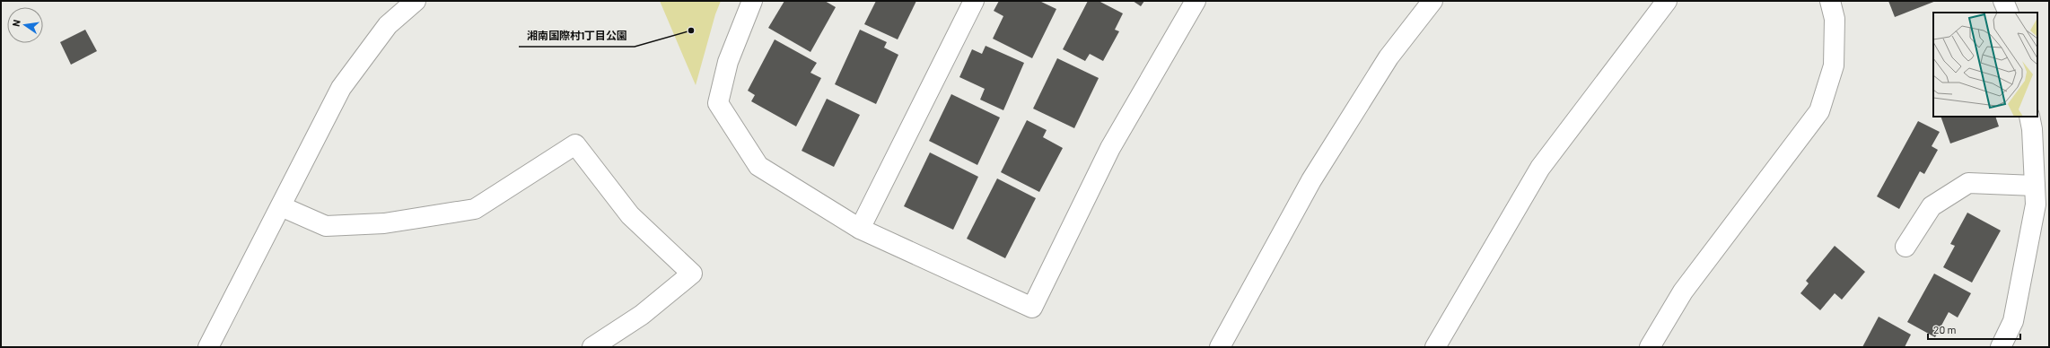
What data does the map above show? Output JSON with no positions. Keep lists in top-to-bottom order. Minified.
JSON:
{"places":["湘南国際村1丁目公園"],"scale_bar":"20 m","north":"left"}
